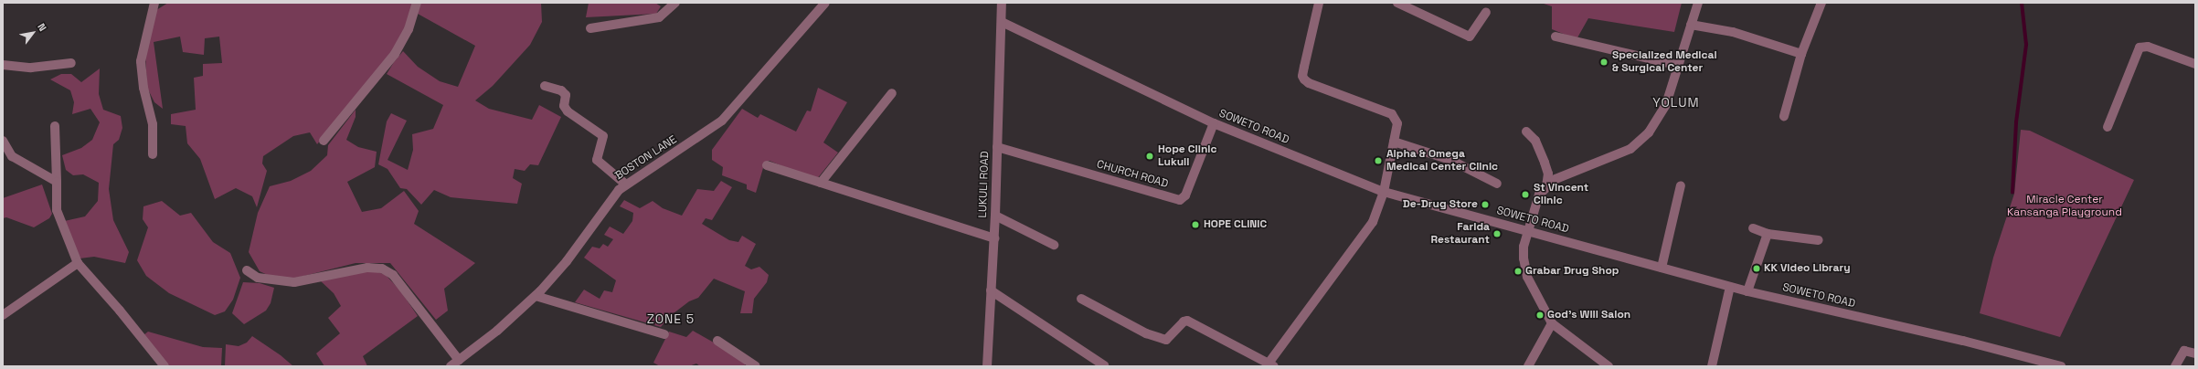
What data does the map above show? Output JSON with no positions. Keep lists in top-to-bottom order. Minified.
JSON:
{"streets":{"street":["SOWETO ROAD","BOSTON LANE","CHURCH ROAD","LUKULI ROAD"]},"crossings":[["SOWETO ROAD","CHURCH ROAD"],["SOWETO ROAD","LUKULI ROAD"],["CHURCH ROAD","LUKULI ROAD"]],"districts":["YOLUM","ZONE 5"],"parks":["Miracle Center Kansanga Playground"],"places":["Specialized Medical & Surgical Center","Hope Clinic Lukuli","Alpha & Omega Medical Center Clinic","St Vincent Clinic","De-Drug Store","HOPE CLINIC","Farida Restaurant","KK Video Library","Grabar Drug Shop","God's Will Salon"],"north":"top right"}
